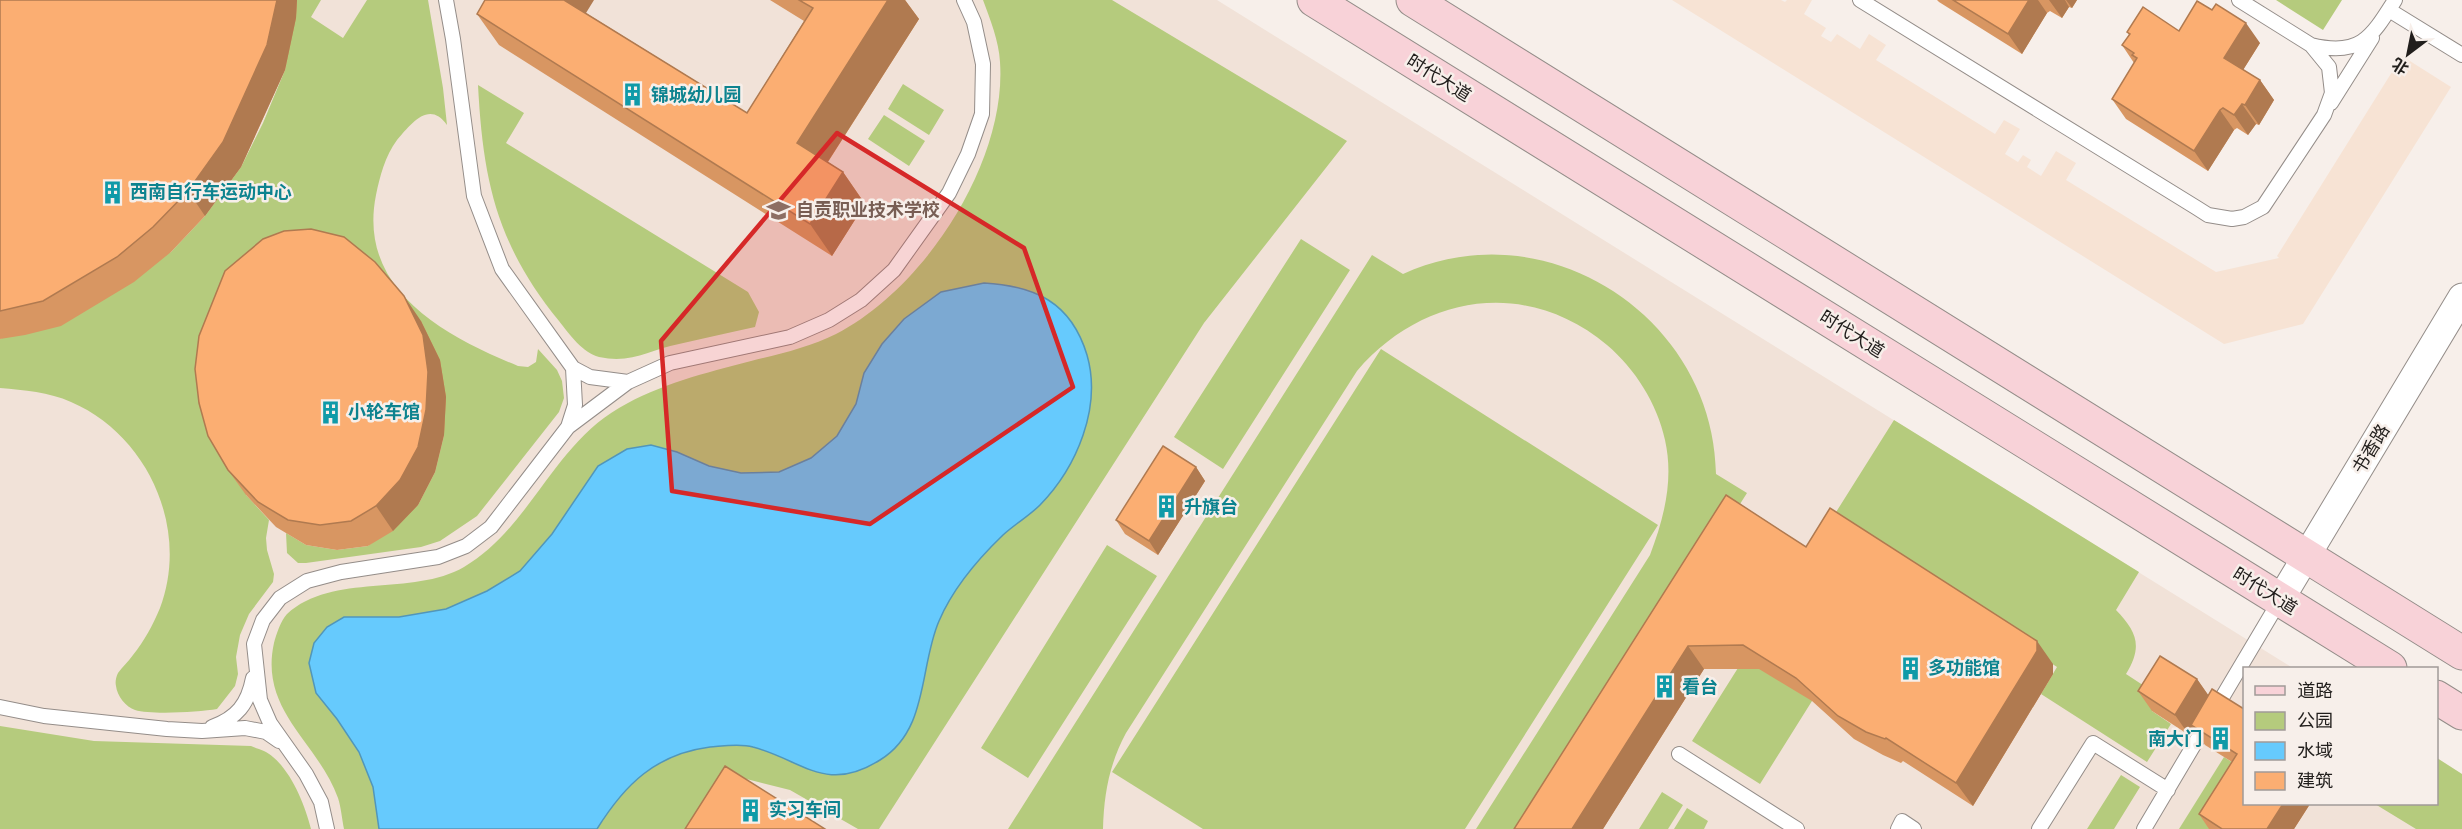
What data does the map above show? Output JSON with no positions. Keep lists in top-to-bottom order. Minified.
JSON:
{"streets":{"main road":["时代大道"],"street":["书香路"]},"crossings":[["时代大道","书香路"]],"places":{"building":["锦城幼儿园","西南自行车运动中心","小轮车馆","升旗台","多功能馆","看台","南大门","实习车间"],"school or university":["自贡职业技术学校"]},"legend":["道路","公园","水域","建筑"],"north":"bottom left"}
